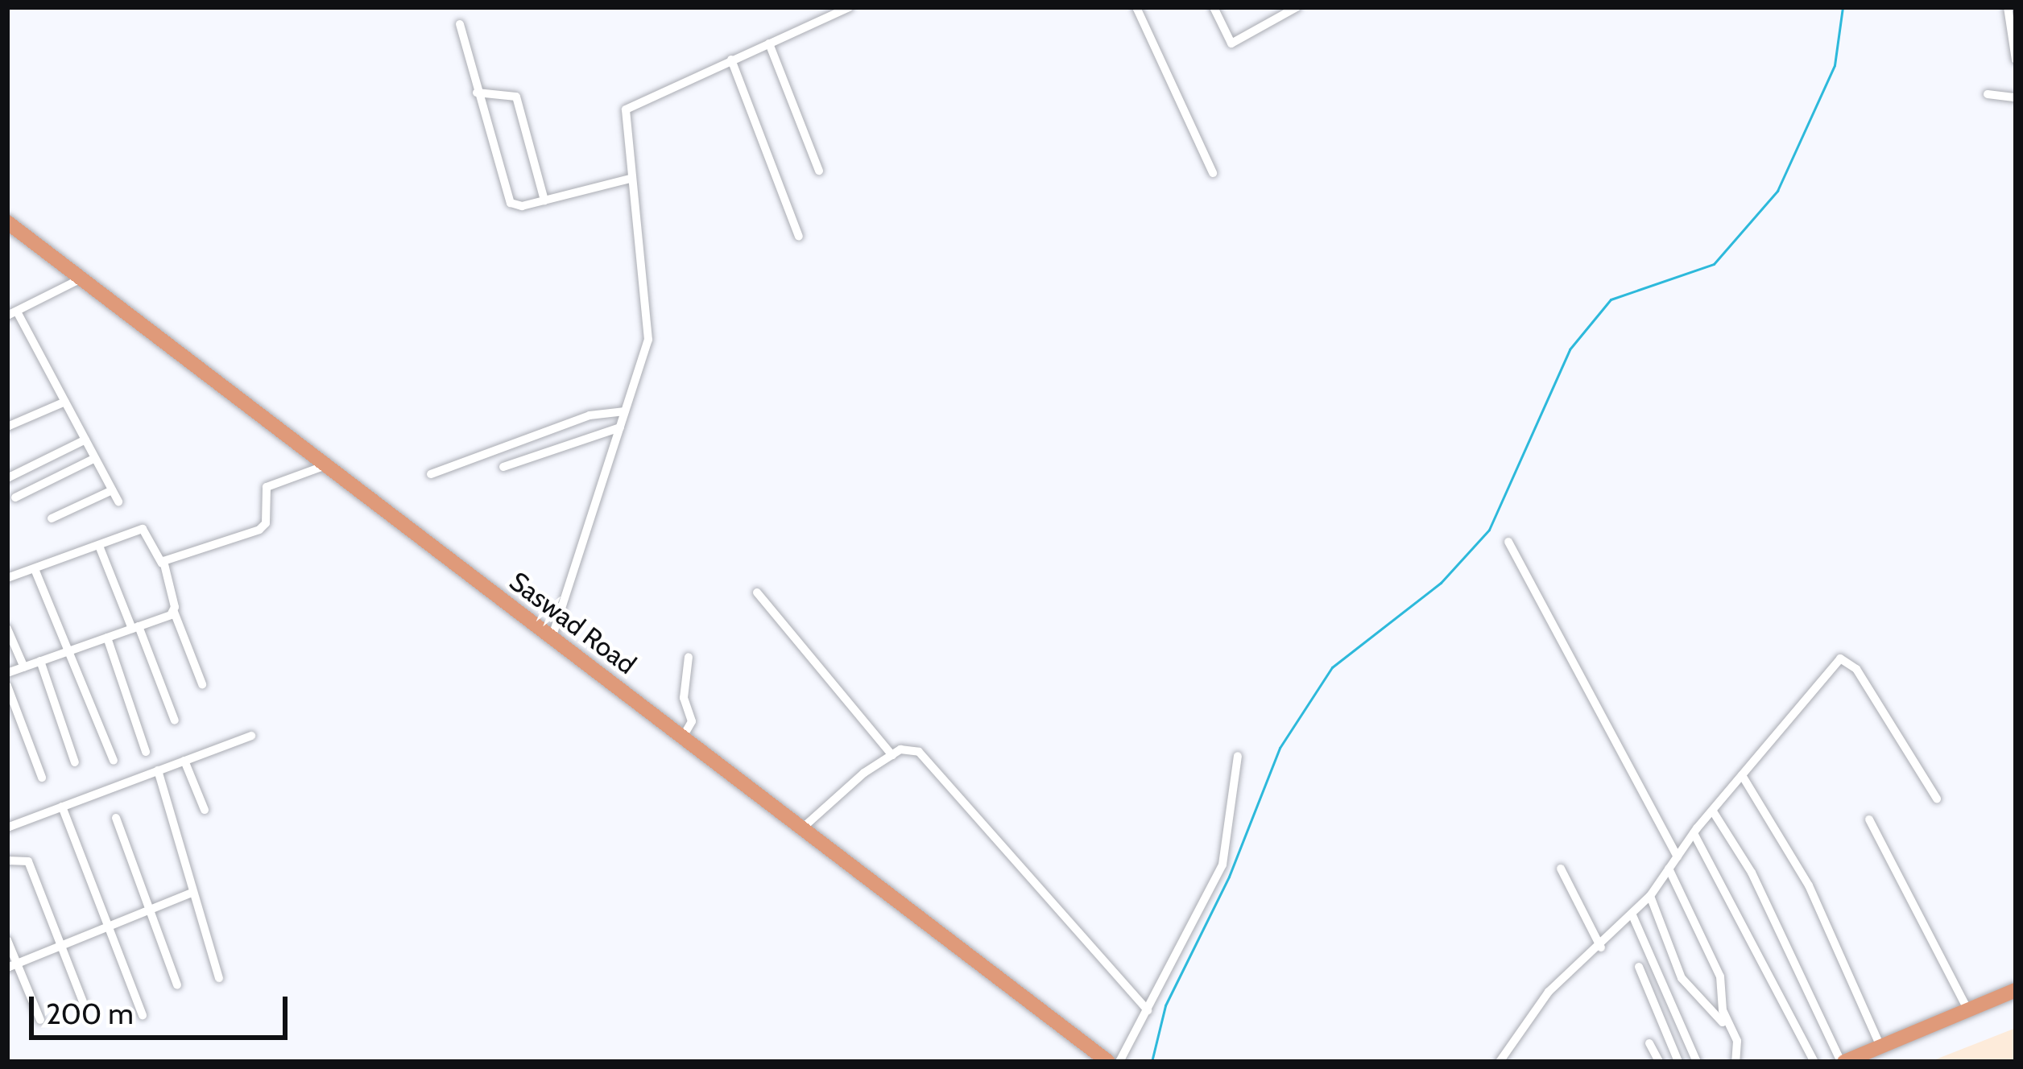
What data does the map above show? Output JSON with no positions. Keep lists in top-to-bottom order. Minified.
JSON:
{"streets":{"highway":["Saswad Road"]},"scale_bar":"200 m"}
